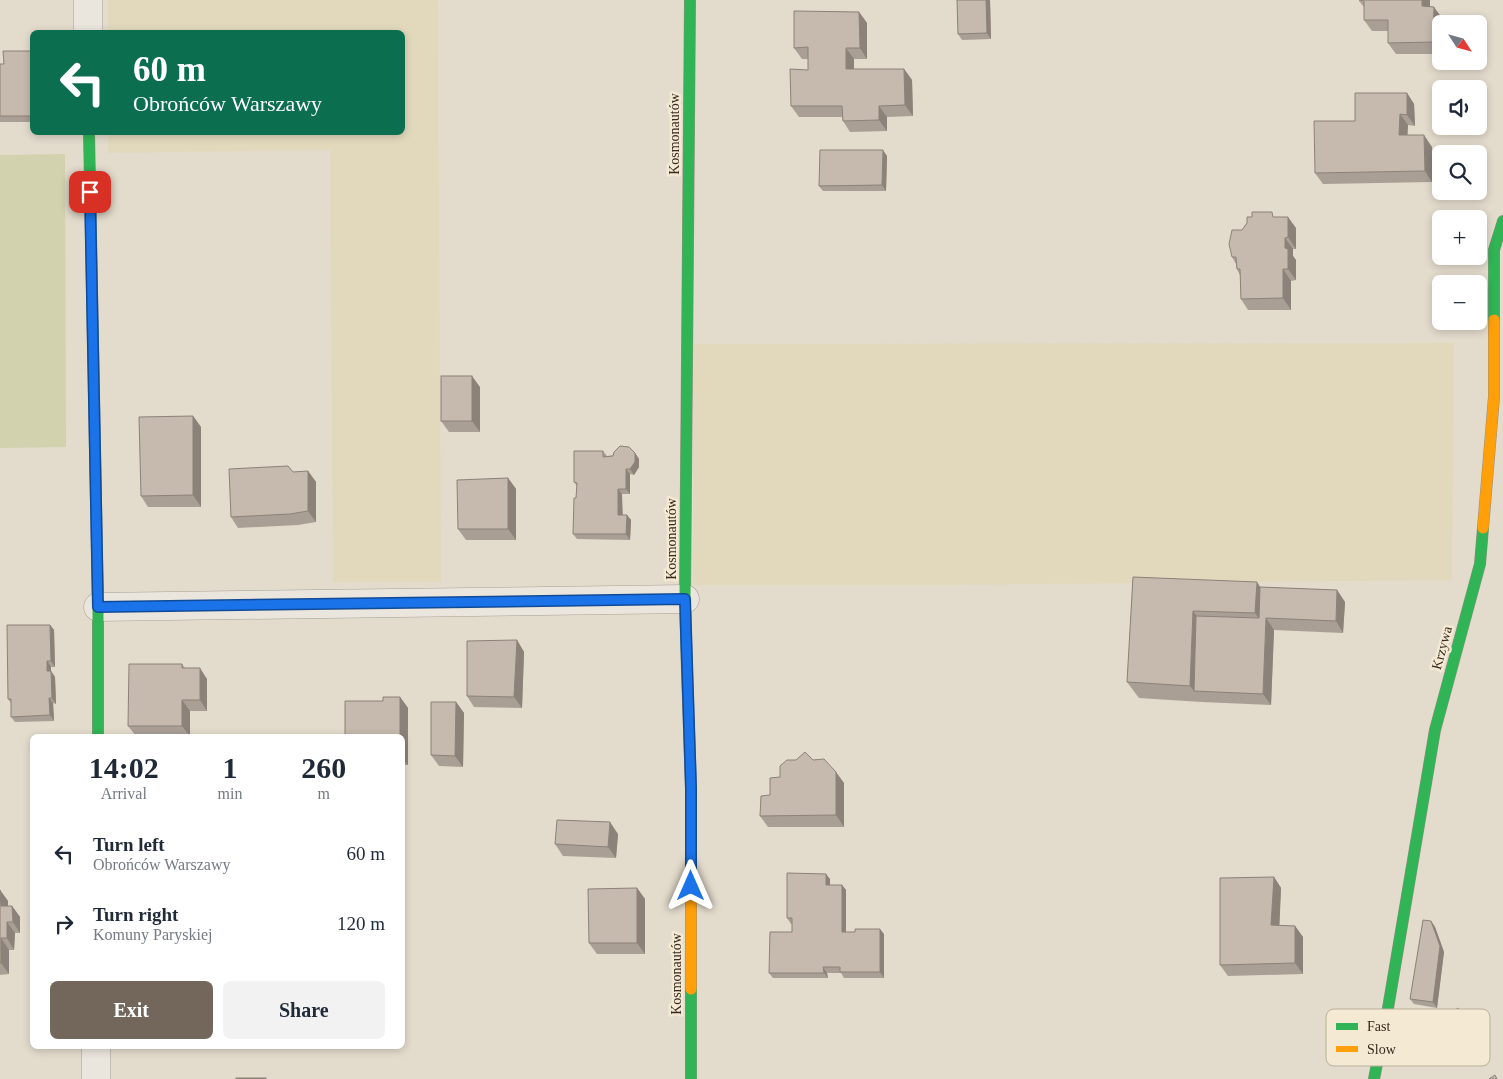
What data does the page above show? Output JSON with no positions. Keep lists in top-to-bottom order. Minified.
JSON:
{"streets":{"street":["Kosmonautów","Krzywa"]},"legend":["Fast","Slow"],"north":"bottom right","page":{"map_buttons":["+","−"],"turn":["60 m","Obrońców Warszawy"],"eta":["14:02","Arrival","1","min","260","m"],"list":[{"name":"Turn left","note":"Obrońców Warszawy","value":"60 m"},{"name":"Turn right","note":"Komuny Paryskiej","value":"120 m"}],"buttons":["Exit","Share"]}}
